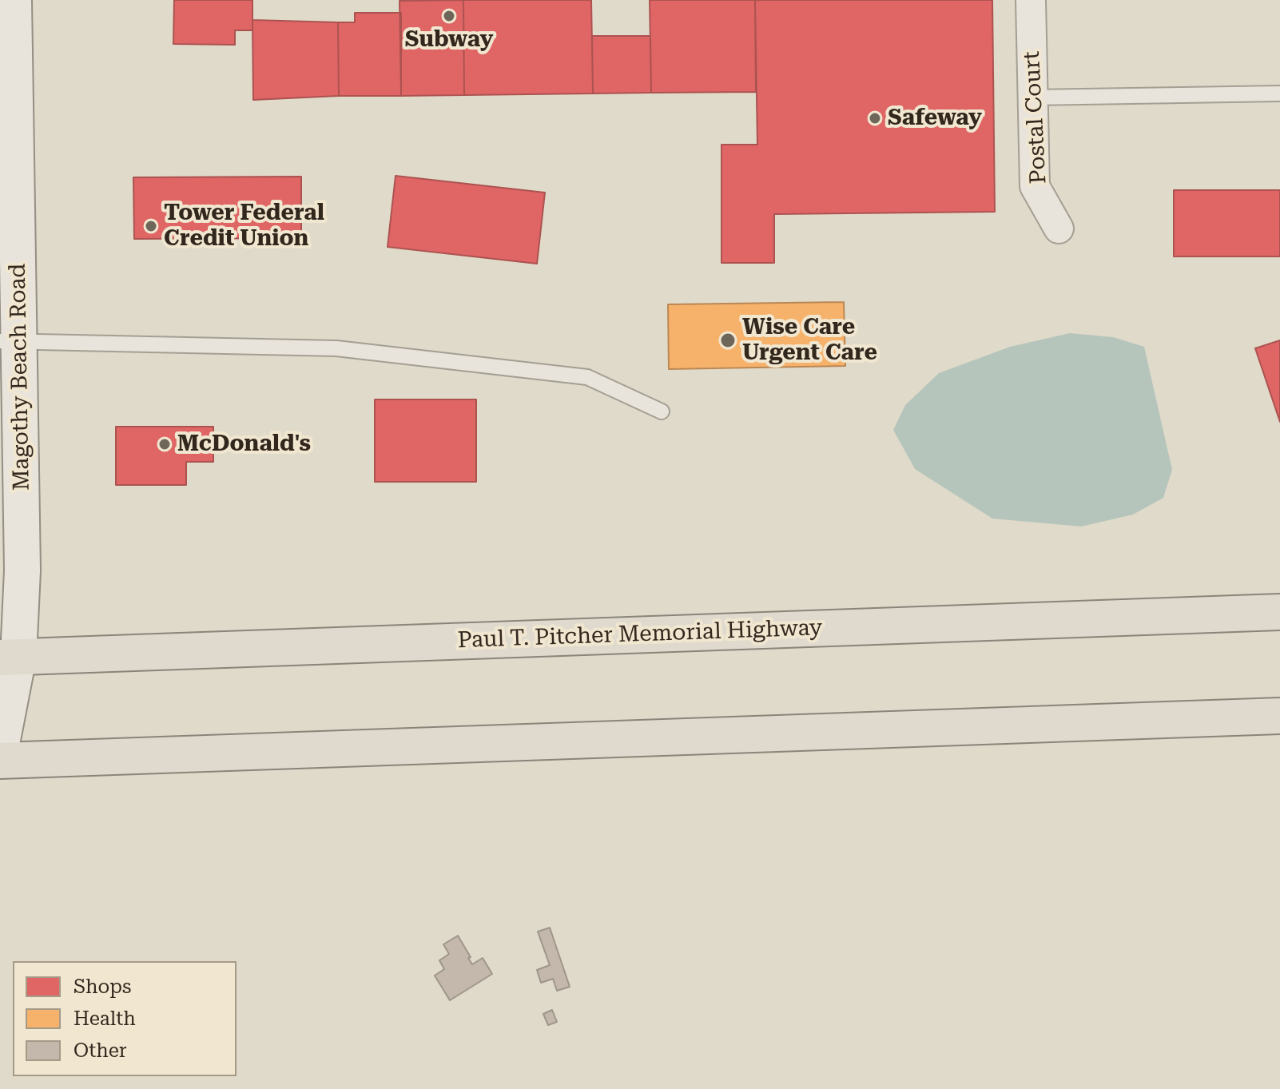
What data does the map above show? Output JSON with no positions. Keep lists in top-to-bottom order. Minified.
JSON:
{"streets":{"main road":["Paul T. Pitcher Memorial Highway"],"street":["Postal Court","Magothy Beach Road"]},"crossings":[["Magothy Beach Road","Paul T. Pitcher Memorial Highway"]],"places":["Subway","Safeway","Tower Federal Credit Union","Wise Care Urgent Care","McDonald's"],"legend":["Shops","Health","Other"]}
